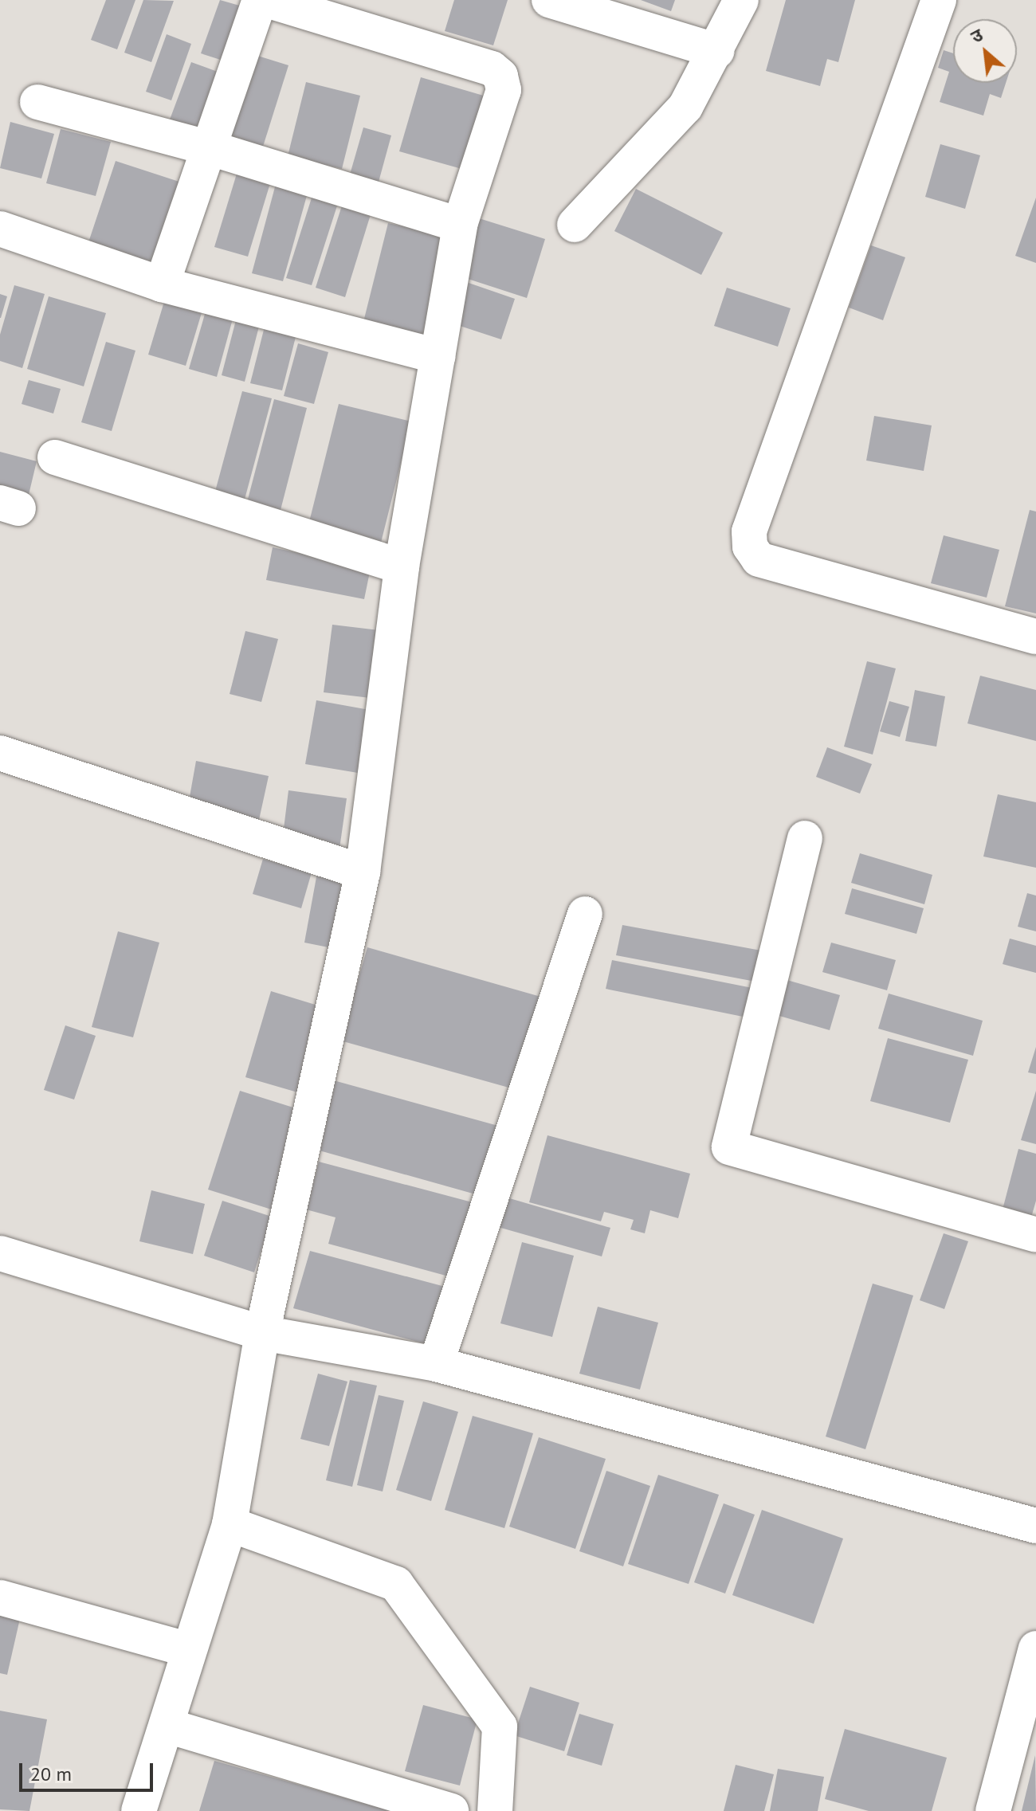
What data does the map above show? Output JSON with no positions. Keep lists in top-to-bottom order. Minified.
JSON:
{"scale_bar":"20 m","north":"top left"}
